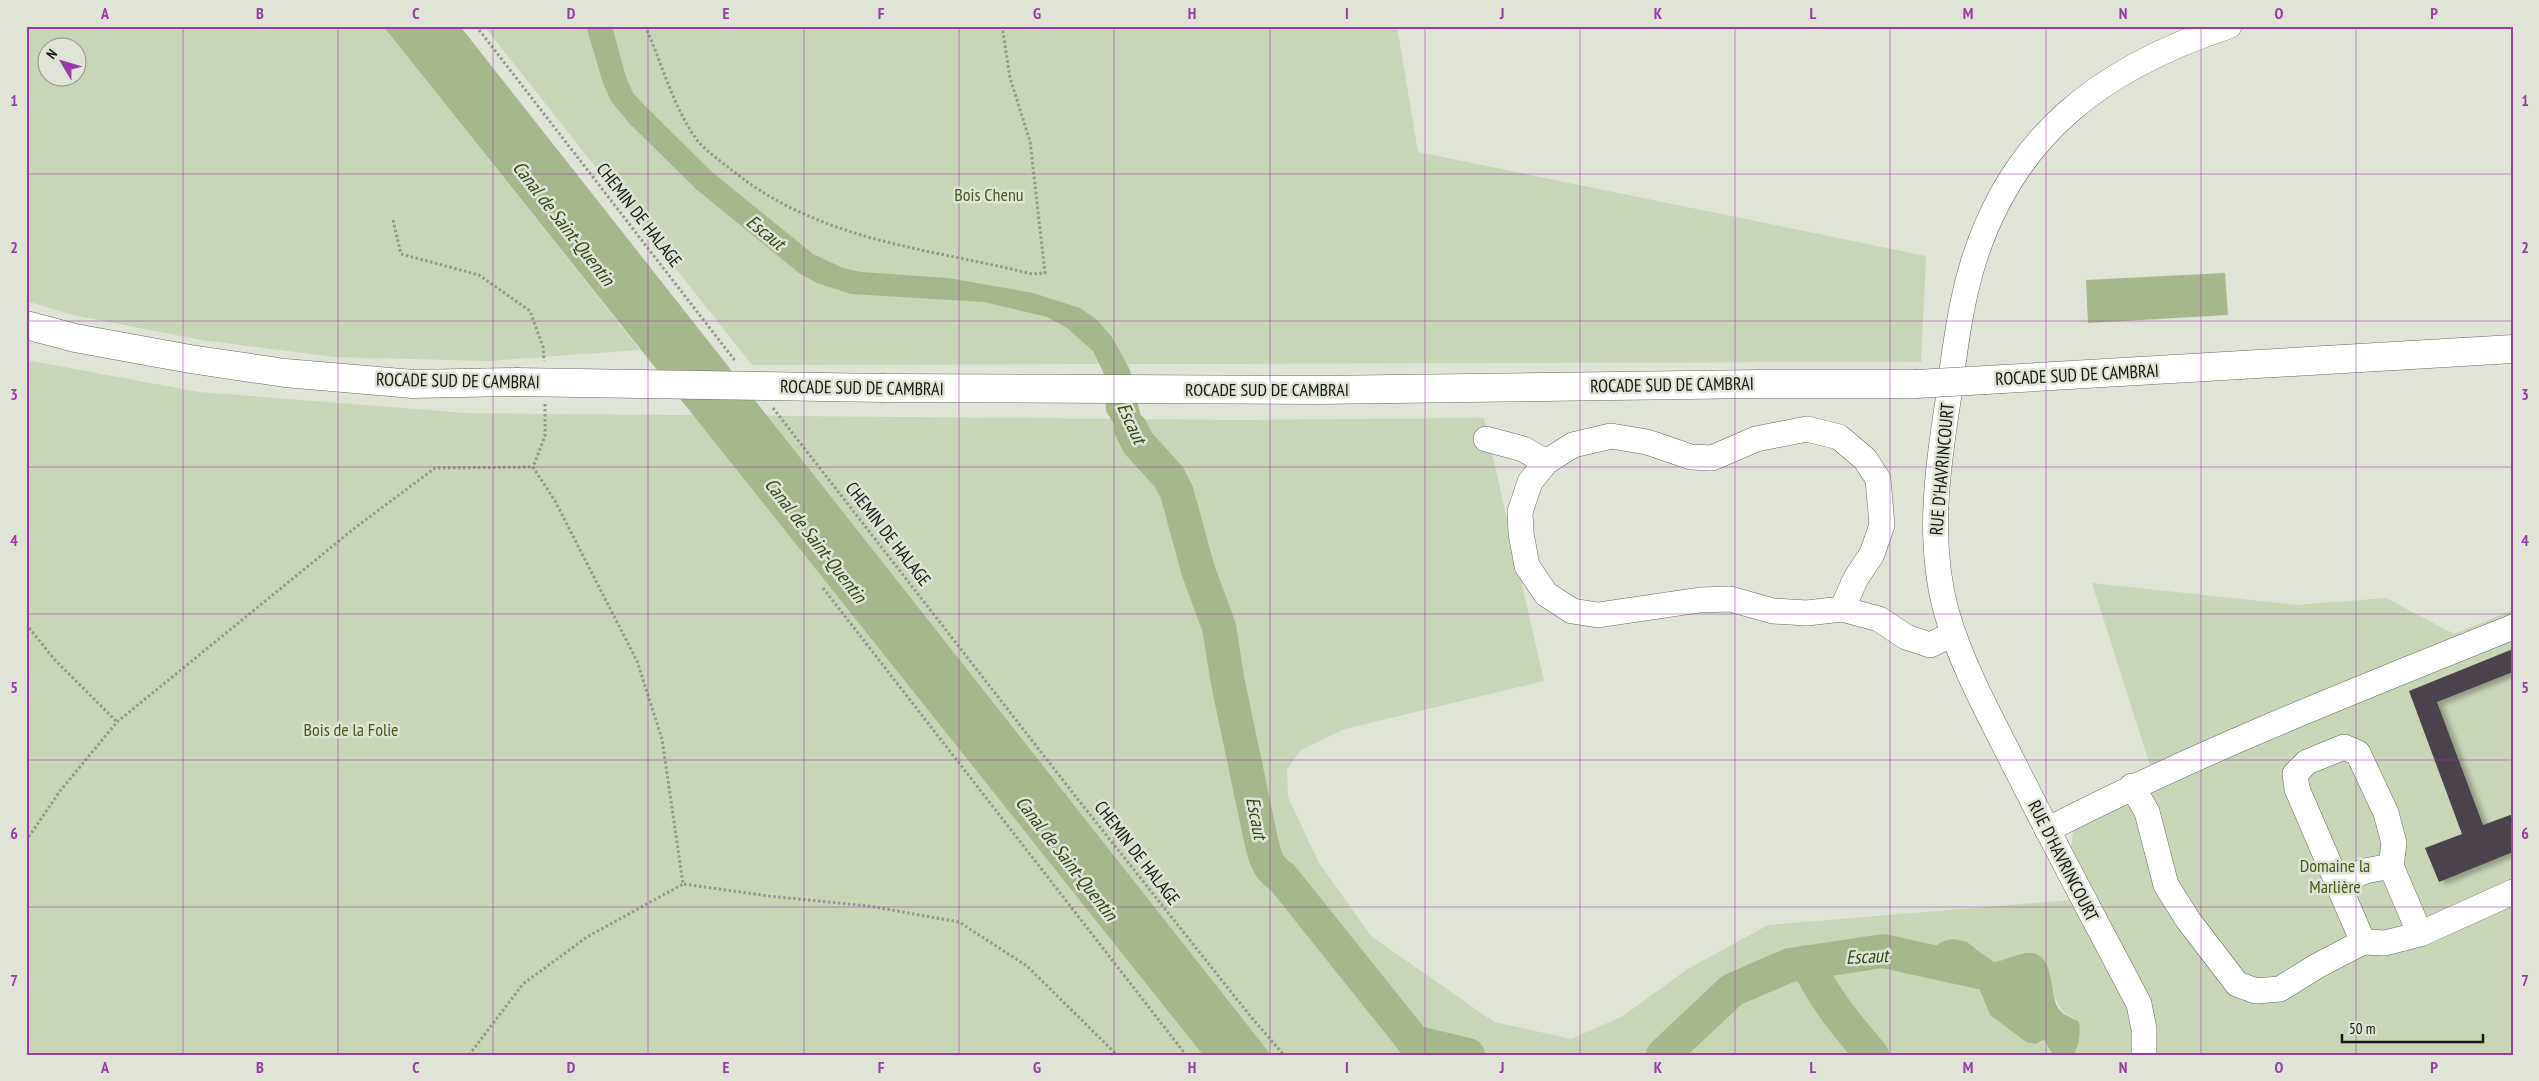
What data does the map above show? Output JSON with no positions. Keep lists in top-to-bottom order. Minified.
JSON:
{"streets":{"highway":["ROCADE SUD DE CAMBRAI"],"street":["RUE D'HAVRINCOURT"],"path":["CHEMIN DE HALAGE"]},"water":["Canal de Saint-Quentin","Escaut"],"parks":["Bois Chenu","Bois de la Folie","Domaine la Marlière"],"scale_bar":"50 m","north":"top left","grid":{"columns":["A","B","C","D","E","F","G","H","I","J","K","L","M","N","O","P"],"rows":["1","2","3","4","5","6","7"]}}
